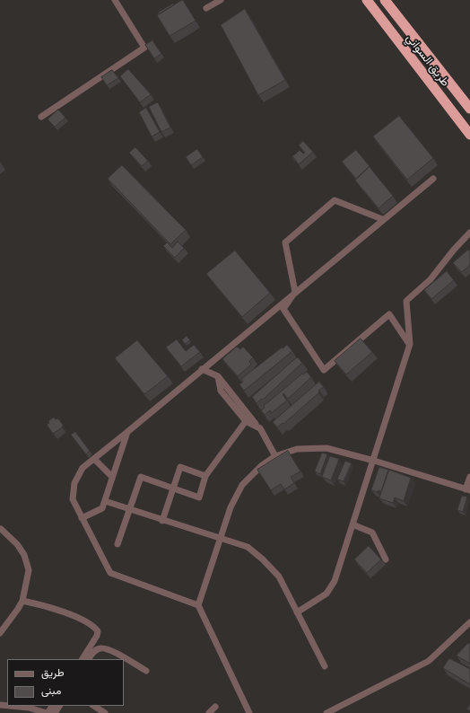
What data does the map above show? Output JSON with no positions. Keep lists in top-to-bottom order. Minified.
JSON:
{"streets":{"highway":["طريق السواني"]},"legend":["طريق","مبنى"]}
